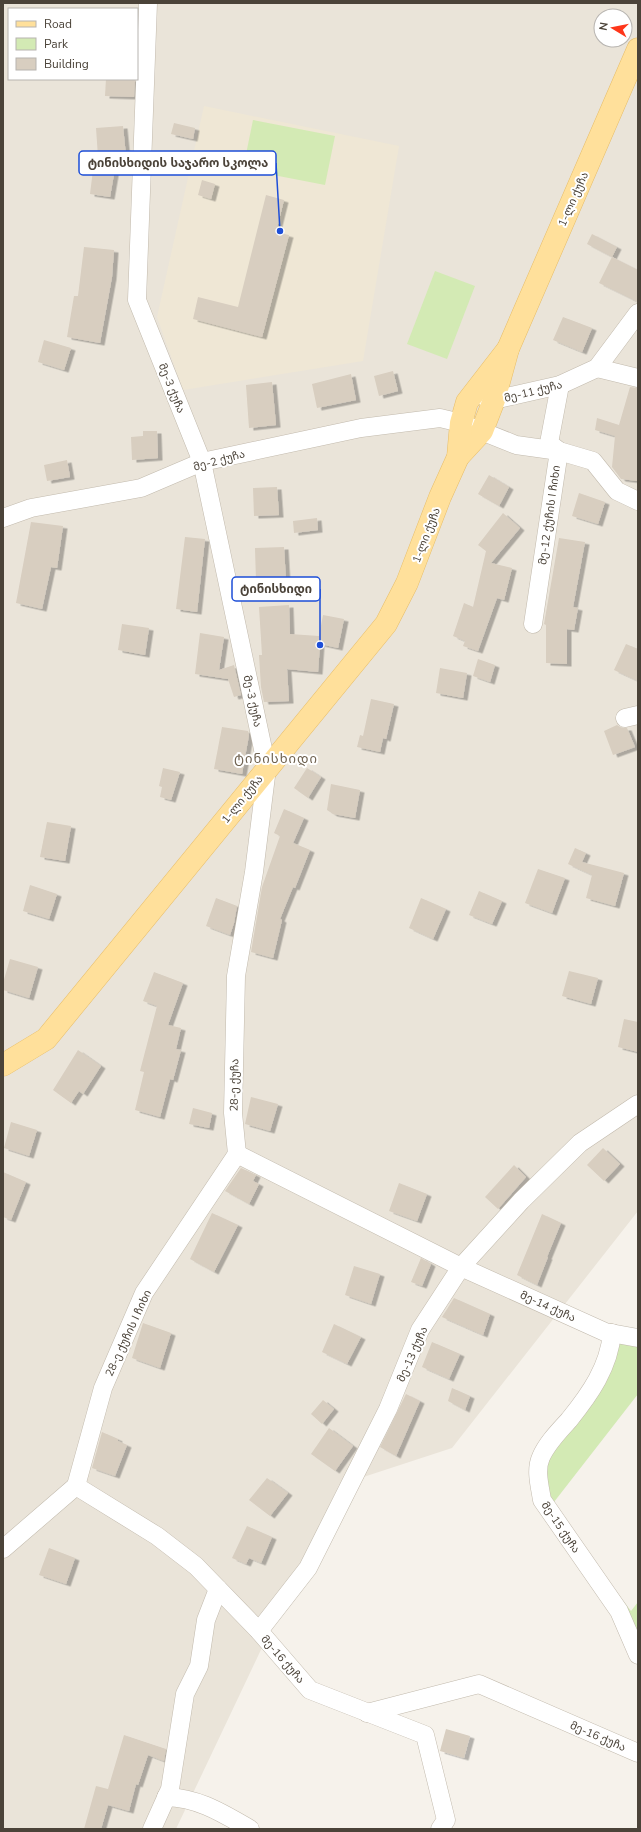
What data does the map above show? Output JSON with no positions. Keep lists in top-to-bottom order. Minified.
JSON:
{"streets":{"main road":["1-ლი ქუჩა"],"street":["მე-3 ქუჩა","მე-11 ქუჩა","მე-2 ქუჩა","მე-12 ქუჩის I ჩიხი","28-ე ქუჩა","მე-14 ქუჩა","28-ე ქუჩის I ჩიხი","მე-13 ქუჩა","მე-15 ქუჩა","მე-16 ქუჩა"]},"crossings":[["1-ლი ქუჩა","მე-3 ქუჩა"],["1-ლი ქუჩა","მე-11 ქუჩა"],["1-ლი ქუჩა","მე-2 ქუჩა"],["1-ლი ქუჩა","28-ე ქუჩა"],["მე-3 ქუჩა","მე-2 ქუჩა"],["მე-3 ქუჩა","28-ე ქუჩა"],["მე-11 ქუჩა","მე-12 ქუჩის I ჩიხი"],["28-ე ქუჩა","28-ე ქუჩის I ჩიხი"],["მე-14 ქუჩა","მე-13 ქუჩა"],["მე-14 ქუჩა","მე-15 ქუჩა"],["28-ე ქუჩის I ჩიხი","მე-16 ქუჩა"],["მე-13 ქუჩა","მე-16 ქუჩა"]],"districts":["ტინისხიდი"],"places":["ტინისხიდის საჯარო სკოლა","ტინისხიდი"],"legend":["Road","Park","Building"],"north":"left"}
